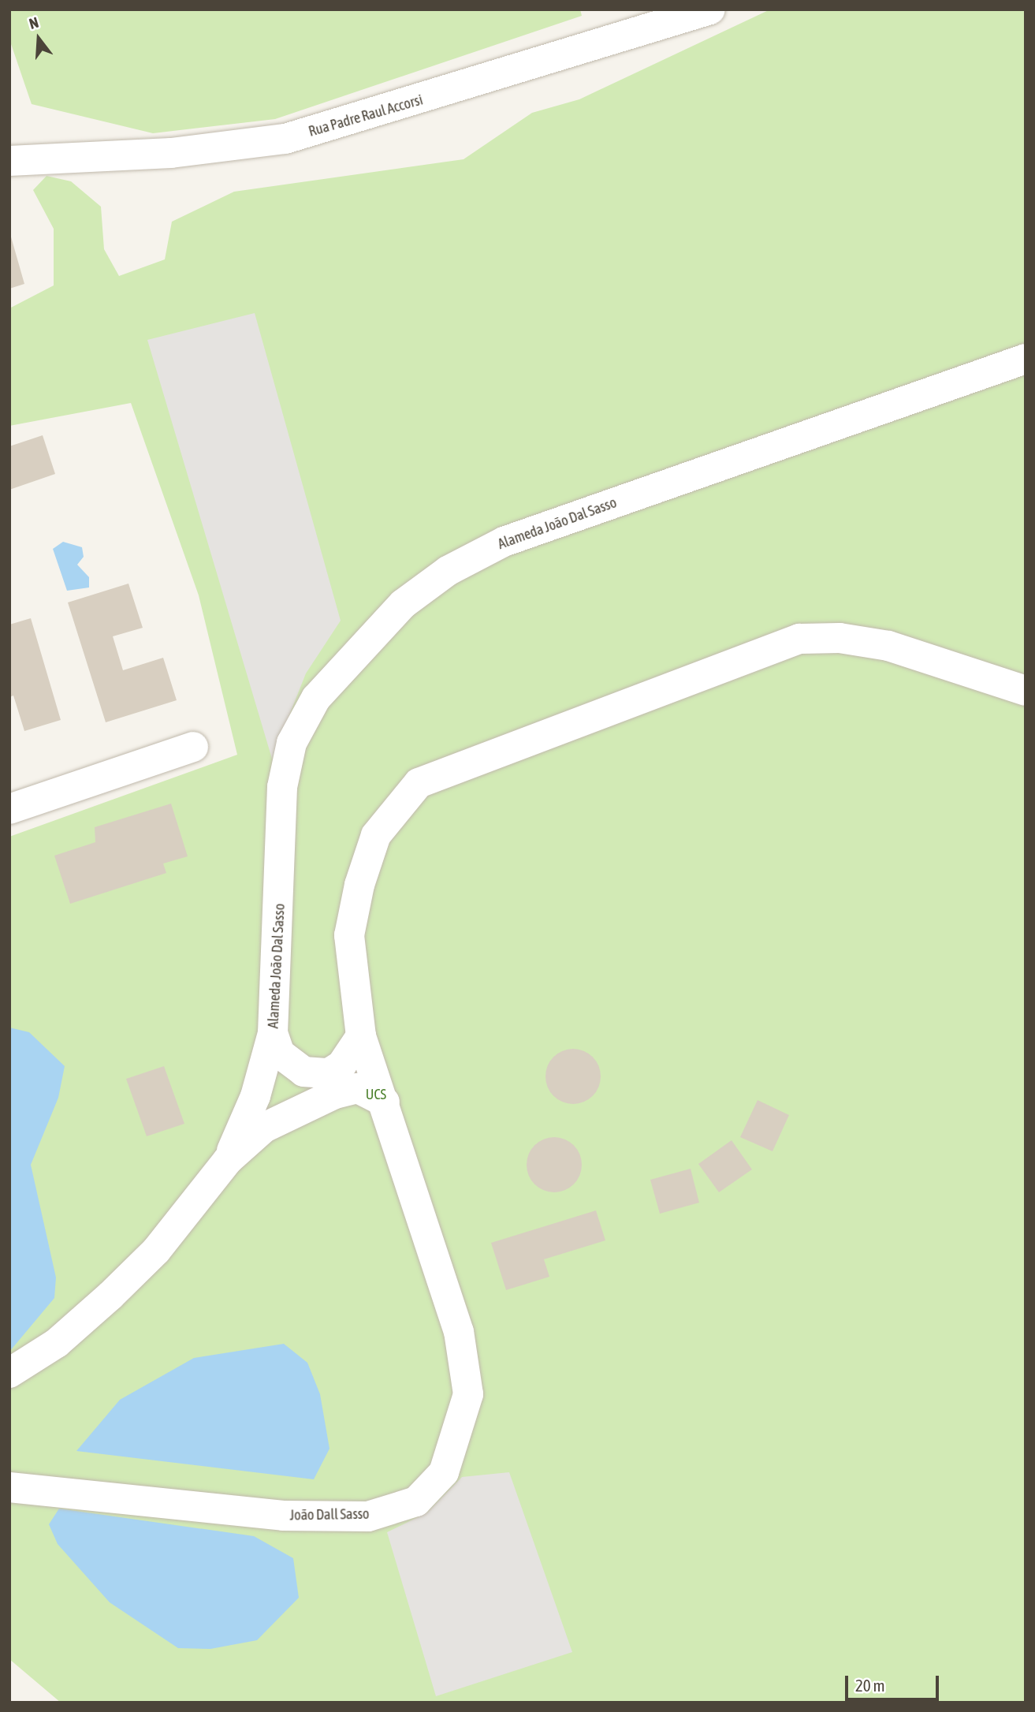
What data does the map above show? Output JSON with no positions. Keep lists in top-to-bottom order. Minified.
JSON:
{"streets":{"street":["Rua Padre Raul Accorsi","Alameda João Dal Sasso","João Dall Sasso"]},"crossings":[["Alameda João Dal Sasso","João Dall Sasso"]],"parks":["UCS"],"scale_bar":"20 m","north":"top"}
